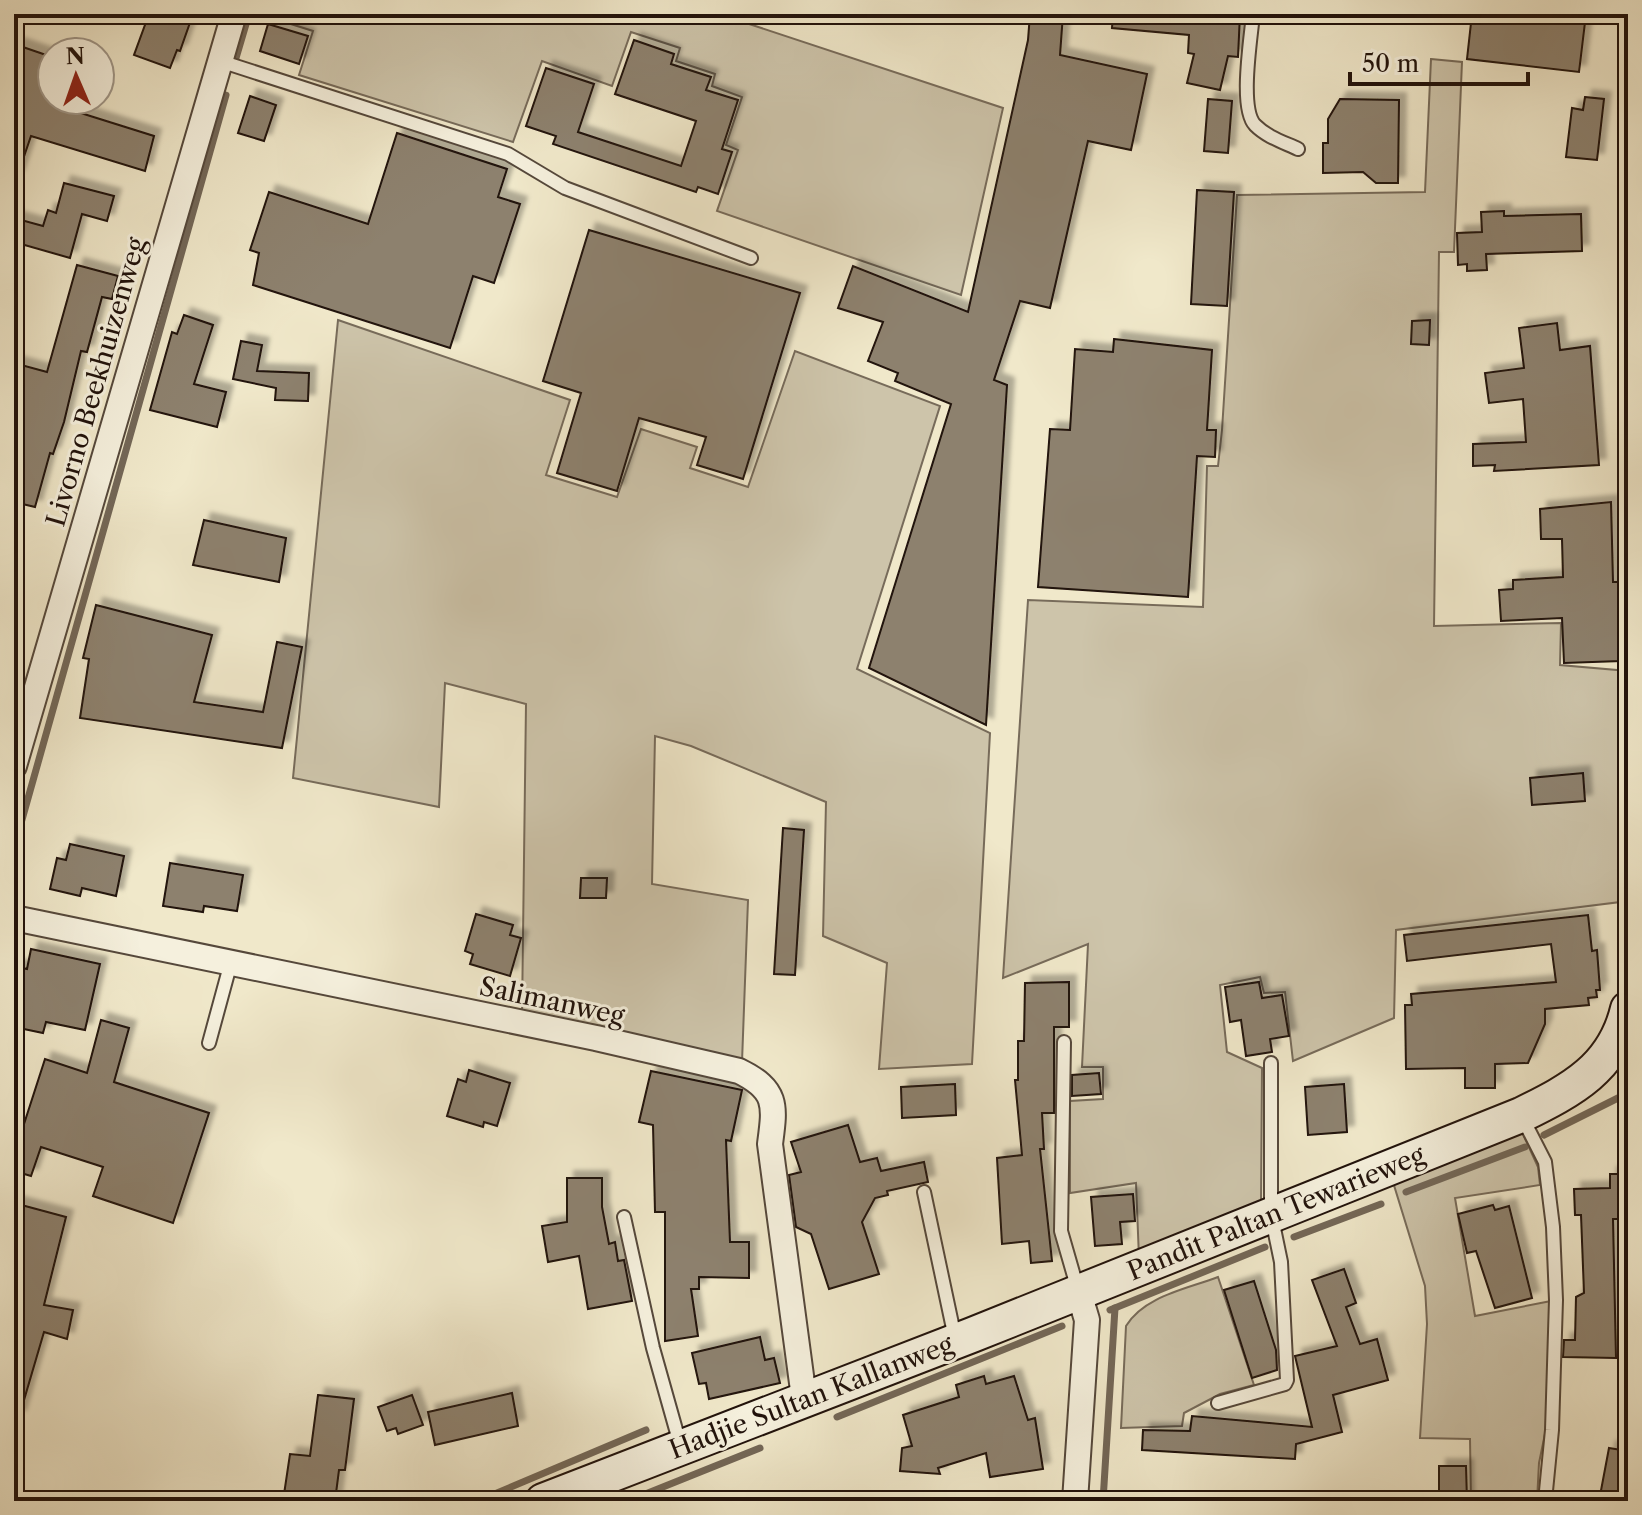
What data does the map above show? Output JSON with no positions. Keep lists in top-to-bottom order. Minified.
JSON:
{"streets":{"street":["Livorno Beekhuizenweg","Salimanweg","Pandit Paltan Tewarieweg","Hadjie Sultan Kallanweg"]},"crossings":[["Salimanweg","Hadjie Sultan Kallanweg"],["Pandit Paltan Tewarieweg","Hadjie Sultan Kallanweg"]],"scale_bar":"50 m","north":"top"}
